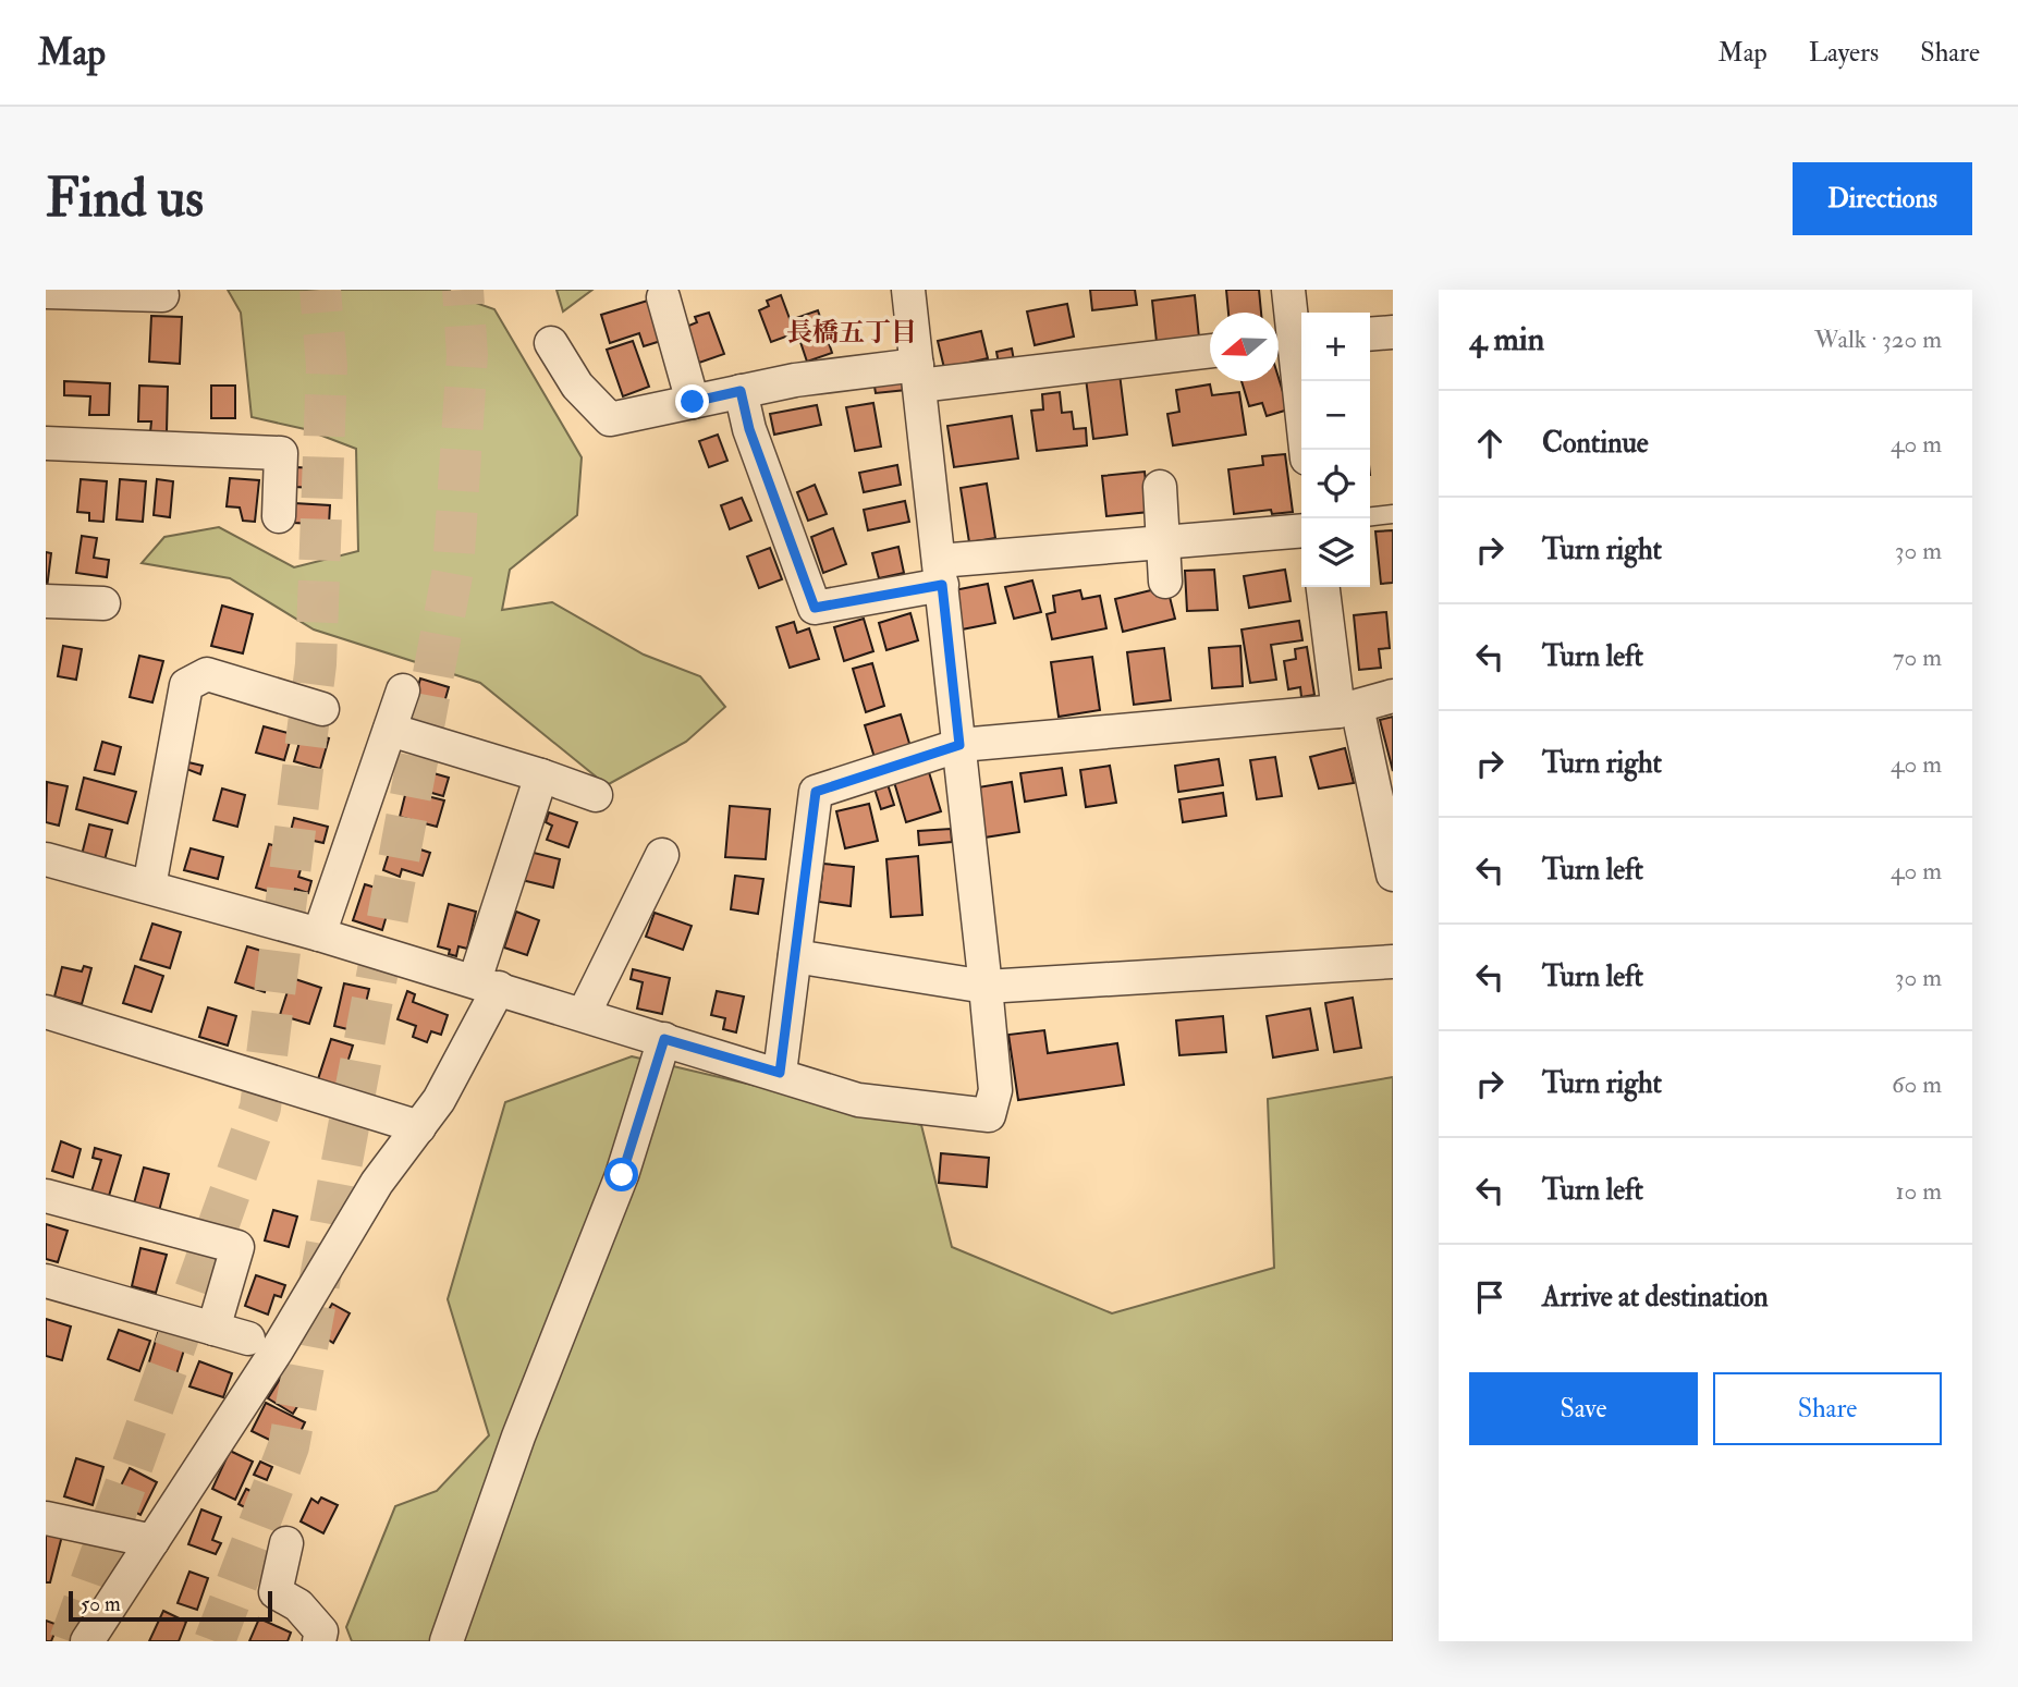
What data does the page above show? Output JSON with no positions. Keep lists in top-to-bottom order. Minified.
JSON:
{"districts":["長橋五丁目"],"scale_bar":"50 m","north":"left","page":{"header":"Map","nav":["Map","Layers","Share"],"buttons":["Directions",["Save","Share"]],"title":"Find us","heading":["4 min","Walk · 320 m"],"map_buttons":["+","−"],"list":[["Continue","40 m"],["Turn right","30 m"],["Turn left","70 m"],["Turn right","40 m"],["Turn left","40 m"],["Turn left","30 m"],["Turn right","60 m"],["Turn left","10 m"],"Arrive at destination"],"scale":"50 m"}}
